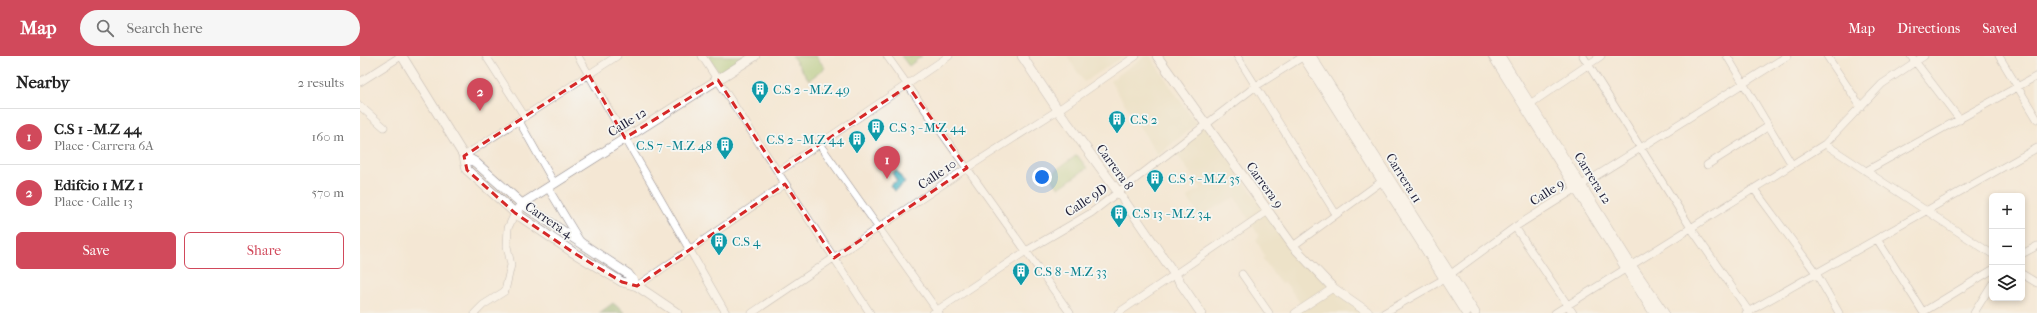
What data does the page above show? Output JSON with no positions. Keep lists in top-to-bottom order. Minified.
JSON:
{"streets":{"street":["Calle 12","Carrera 8","Calle 10","Carrera 11","Carrera 12","Carrera 9","Calle 9","Calle 9D","Carrera 4"]},"crossings":[["Calle 12","Carrera 4"],["Carrera 8","Calle 10"],["Carrera 8","Calle 9D"],["Carrera 11","Calle 9"],["Carrera 11","Calle 9D"],["Carrera 12","Calle 9"],["Carrera 9","Calle 9D"]],"places":{"building":["C.S 2 - M.Z 49","C.S 2","C.S 3 - M.Z 44","C.S 2 - M.Z 44","C.S 7 - M.Z 48","C.S 5 - M.Z 35","C.S 13 - M.Z 34","C.S 4","C.S 8 - M.Z 33"]},"page":{"header":"Map","search":"Search here","nav":["Map","Directions","Saved"],"heading":["Nearby","2 results"],"pins":["2","1"],"list":[{"mark":"1","name":"C.S 1 - M.Z 44","note":"Place · Carrera 6A","value":"160 m"},{"mark":"2","name":"Edifcio 1 MZ 1","note":"Place · Calle 13","value":"570 m"}],"map_buttons":["+","−"],"buttons":["Save","Share"]}}
